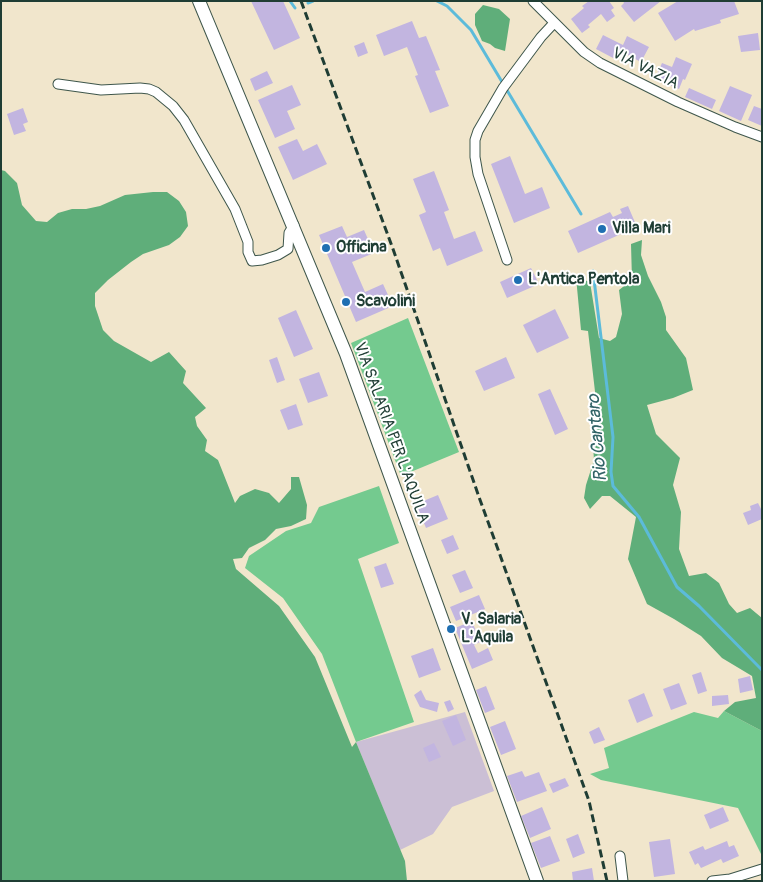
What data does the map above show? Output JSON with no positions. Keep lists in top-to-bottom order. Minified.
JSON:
{"streets":{"main road":["VIA SALARIA PER L'AQUILA"],"street":["VIA VAZIA"]},"water":["Rio Cantaro"],"places":["Villa Mari","Officina","L'Antica Pentola","Scavolini","V. Salaria L'Aquila"]}
